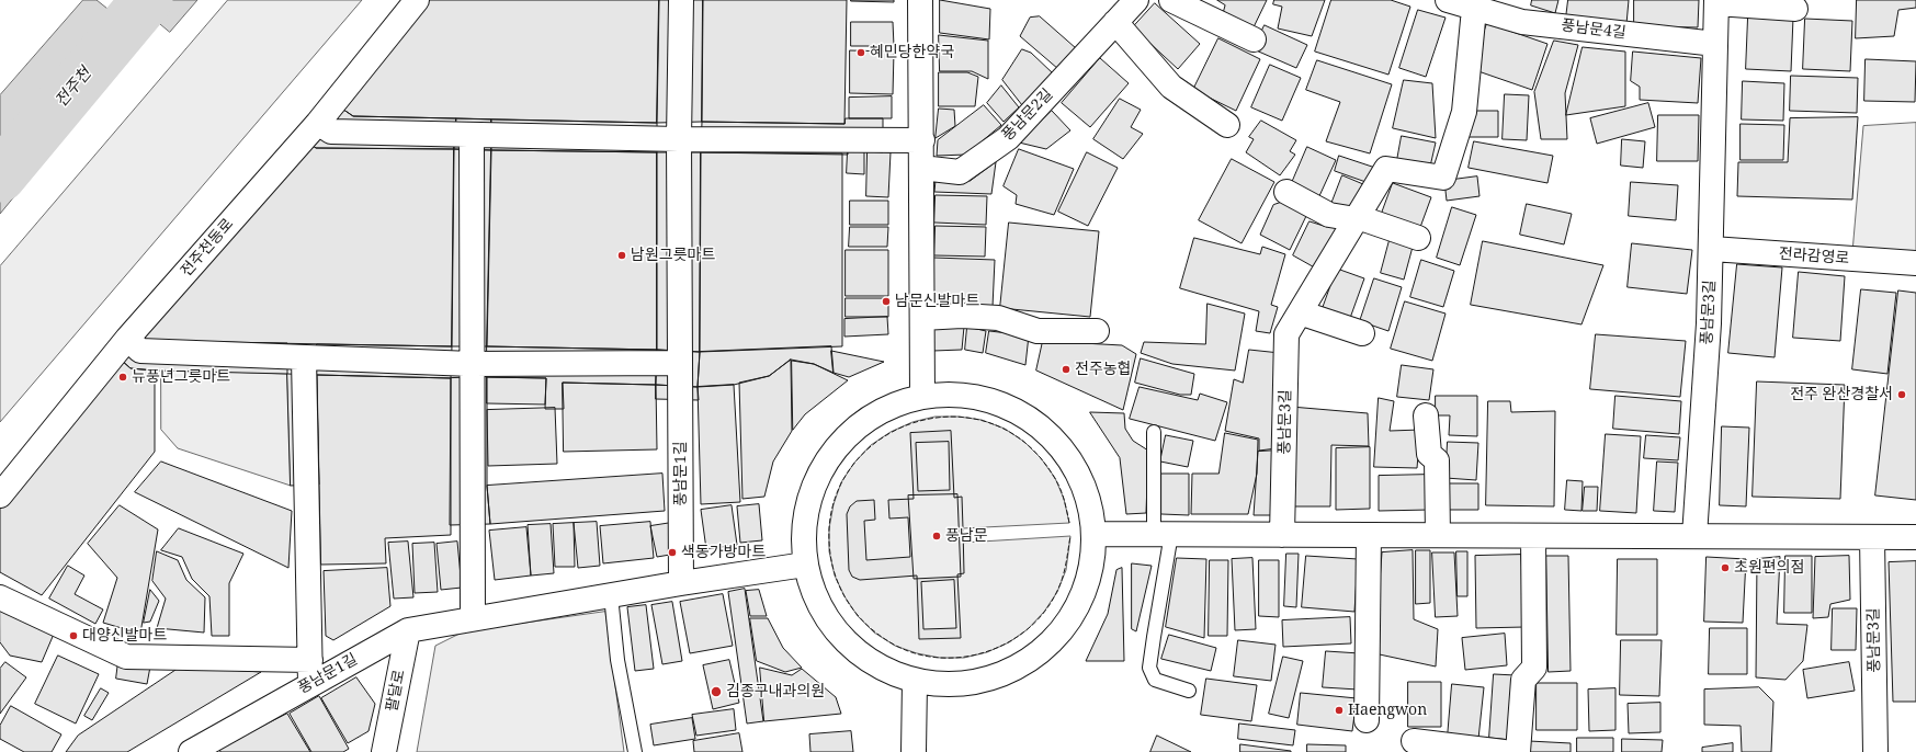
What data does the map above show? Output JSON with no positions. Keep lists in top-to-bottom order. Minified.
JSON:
{"streets":{"street":["풍남문4길","풍남문2길","전주천동로","전라감영로","풍남문3길","풍남문1길","팔달로"]},"crossings":[["풍남문4길","풍남문3길"],["전라감영로","풍남문3길"],["풍남문1길","팔달로"]],"water":["전주천"],"places":["혜민당한약국","남원그릇마트","남문신발마트","전주농협","뉴풍년그릇마트","전주 완산경찰서","풍남문","색동가방마트","초원편의점","대양신발마트","김종구내과의원","Haengwon"]}
